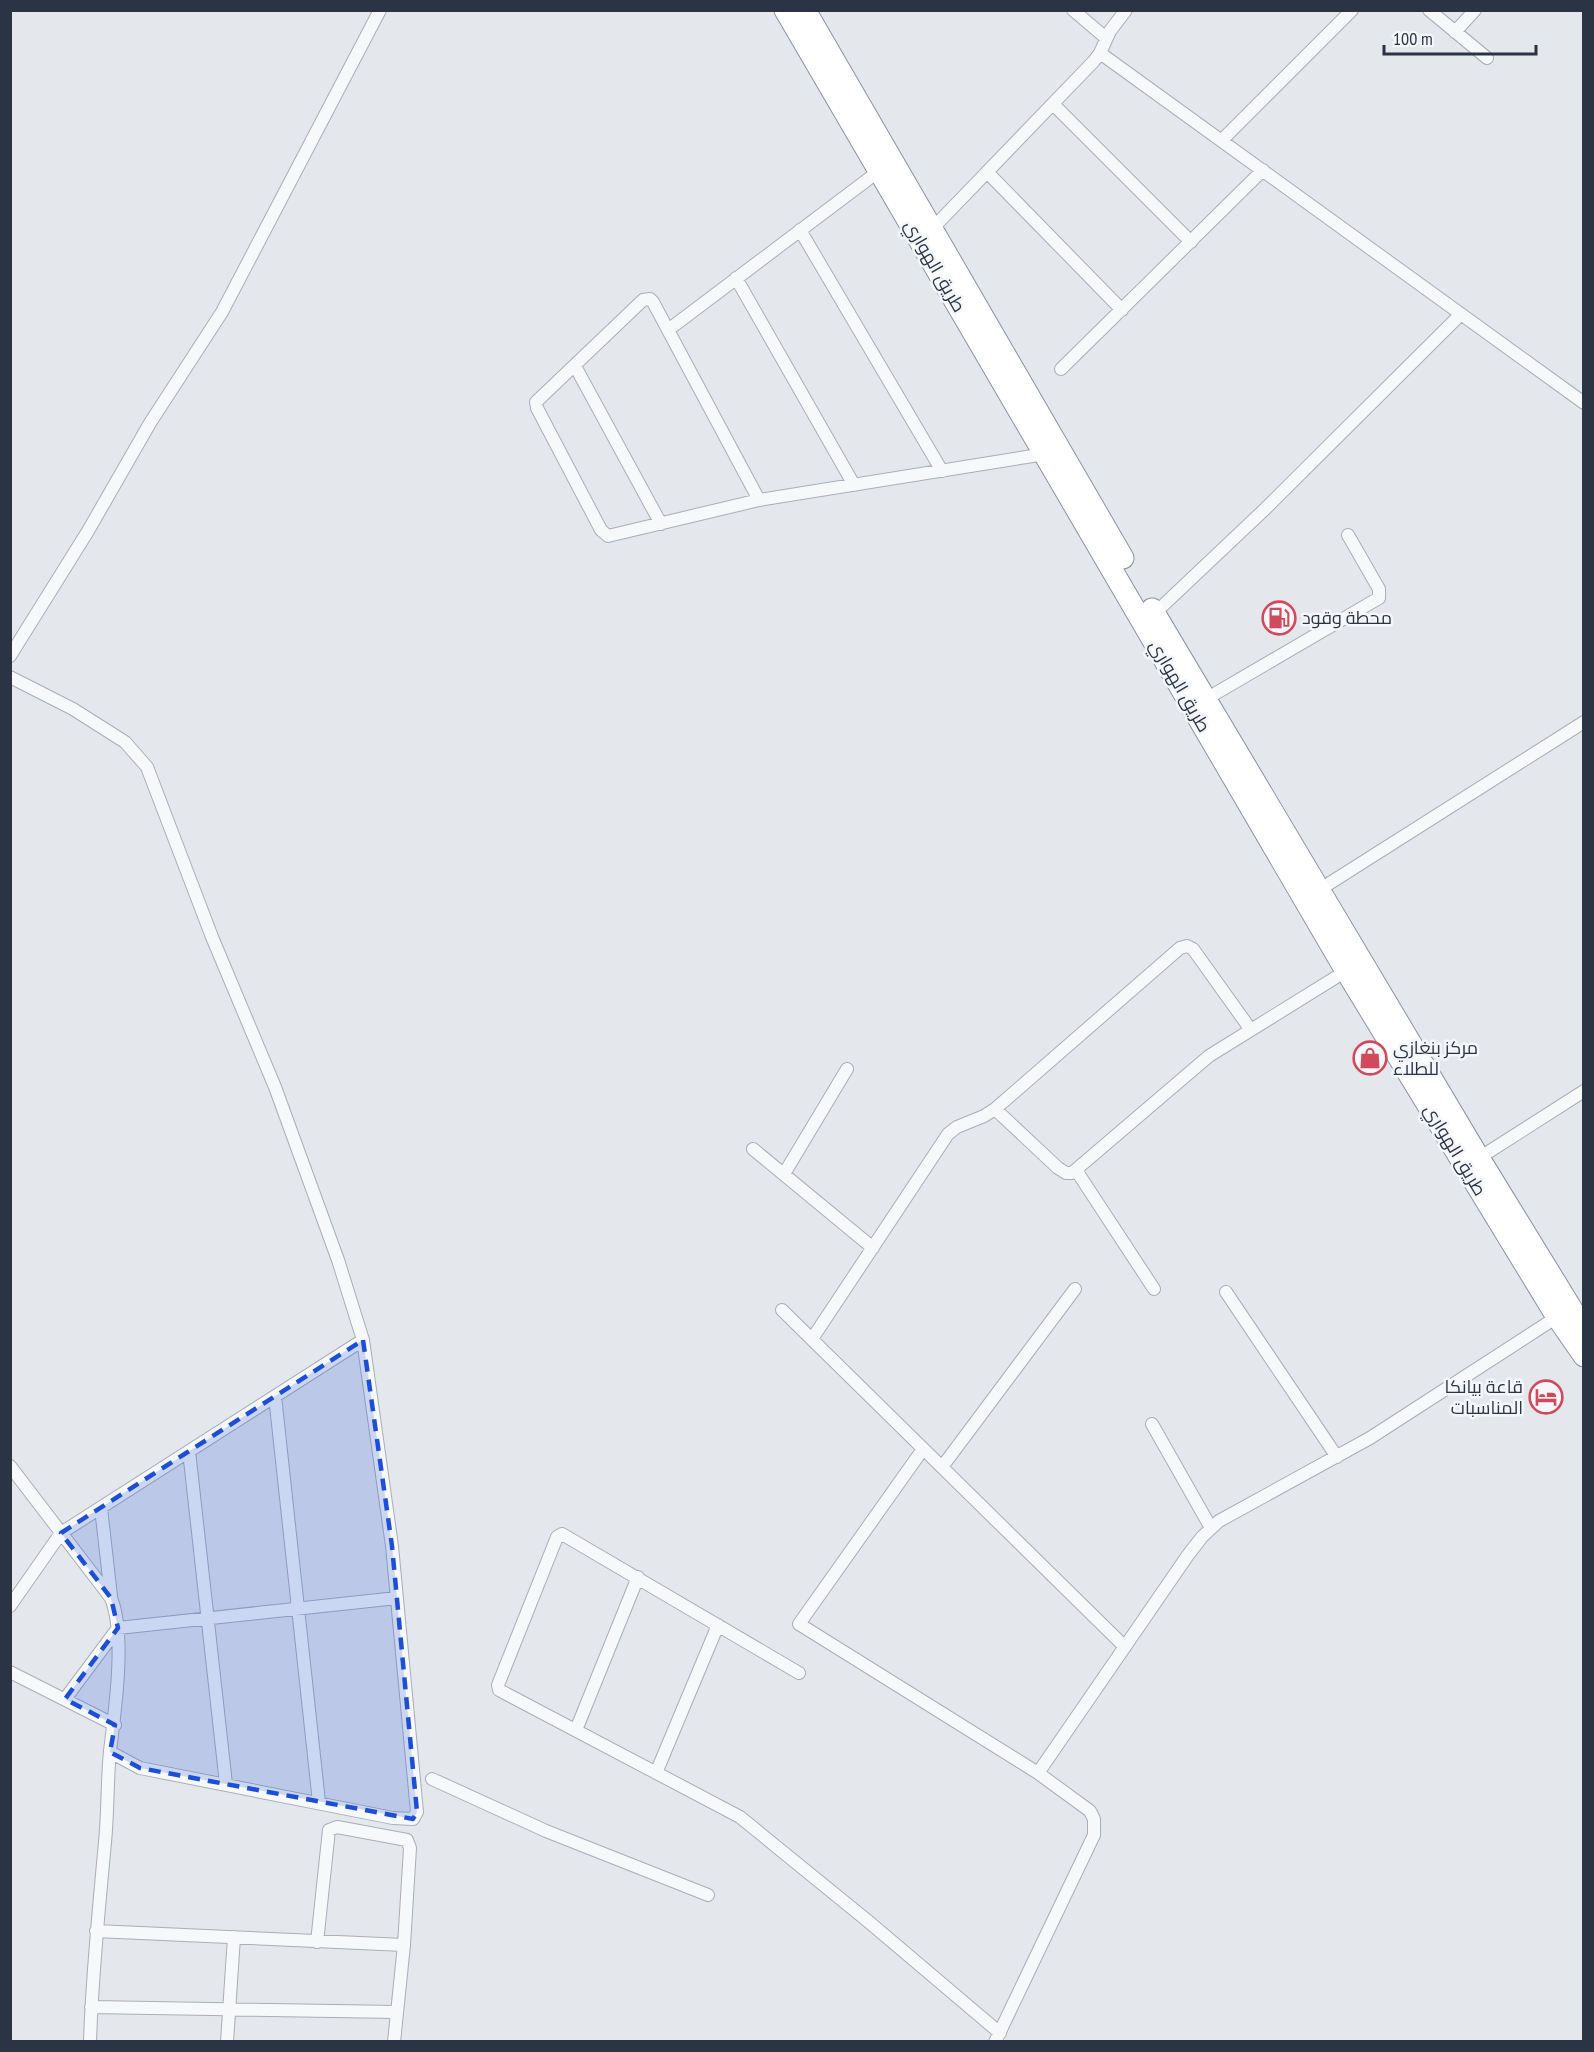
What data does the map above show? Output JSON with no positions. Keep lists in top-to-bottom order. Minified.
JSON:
{"streets":{"highway":["طريق الهواري"]},"places":{"fuel station":["محطة وقود"],"shop":["مركز بنغازي للطلاء"],"hotel":["قاعة بيانكا المناسبات"]},"scale_bar":"100 m"}
